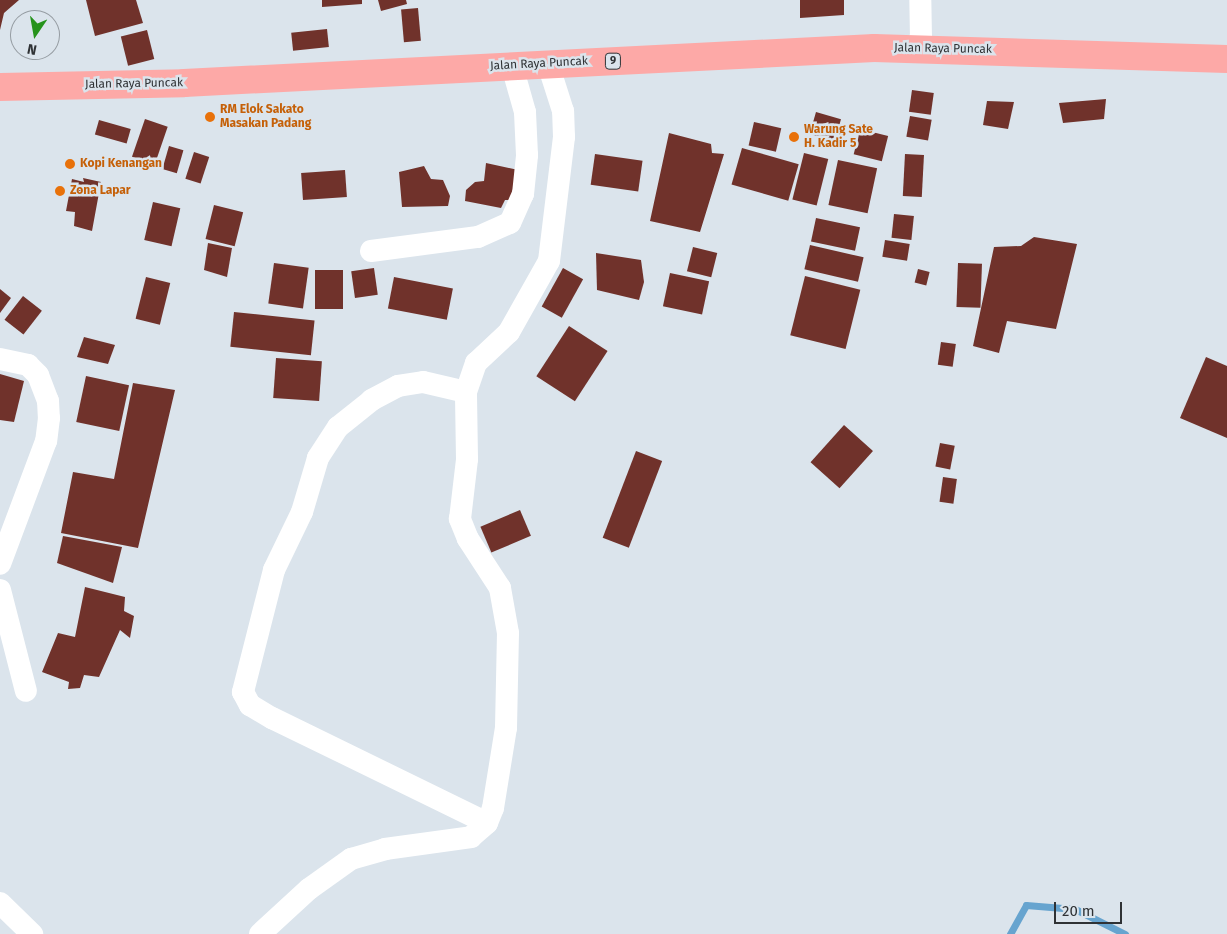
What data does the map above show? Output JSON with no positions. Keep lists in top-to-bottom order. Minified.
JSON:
{"streets":{"highway":["Jalan Raya Puncak","9"]},"places":["RM Elok Sakato Masakan Padang","Warung Sate H. Kadir 5","Kopi Kenangan","Zona Lapar"],"scale_bar":"20 m","north":"bottom"}
